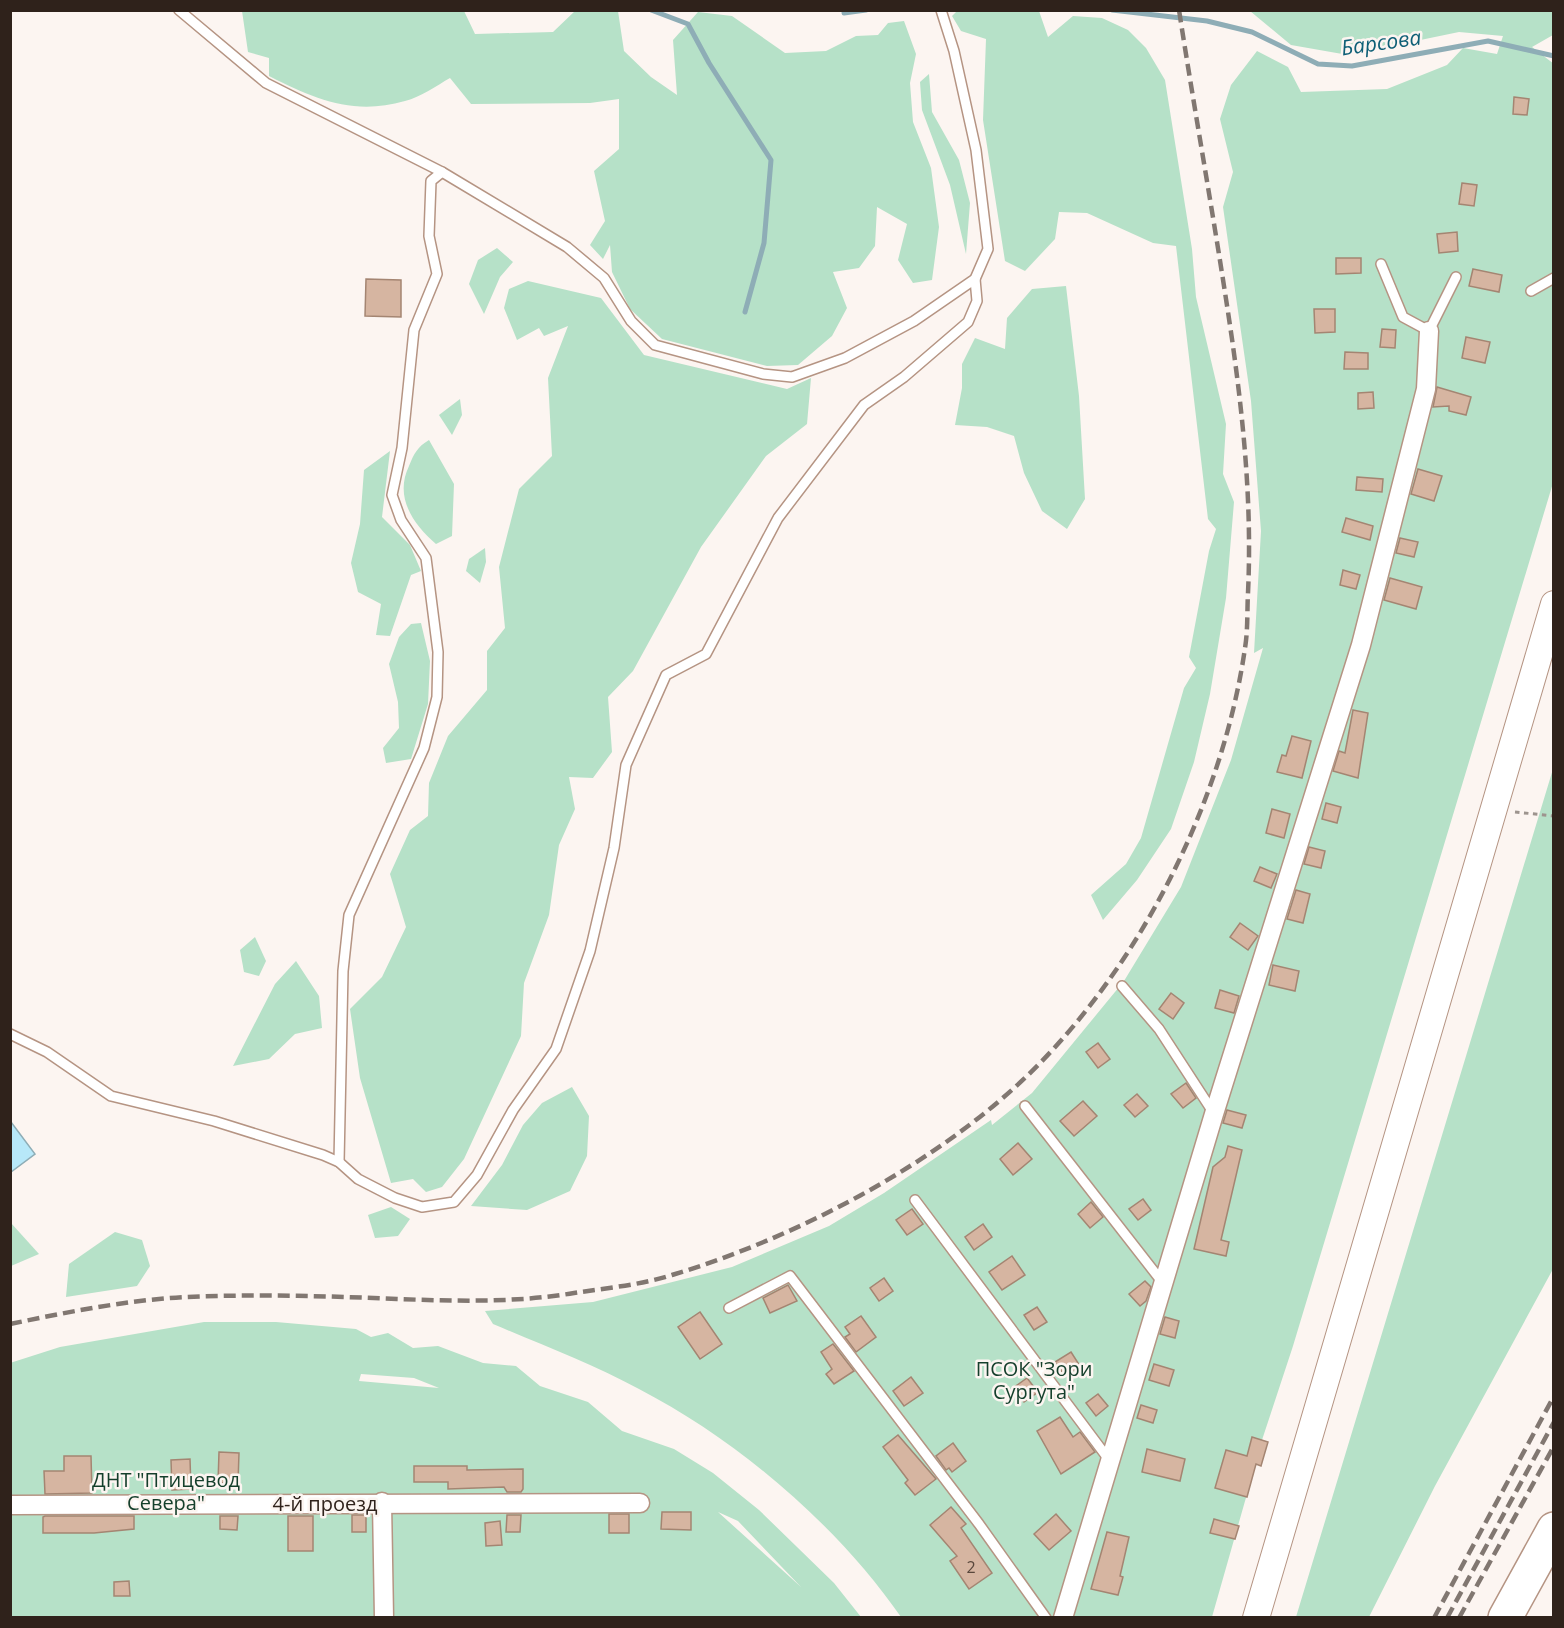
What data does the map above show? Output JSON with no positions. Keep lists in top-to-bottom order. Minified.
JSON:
{"streets":{"street":["4-й проезд"]},"water":["Барсова"],"parks":["ПСОК \"Зори Сургута\"","ДНТ \"Птицевод Севера\""],"house_numbers":["2"]}
